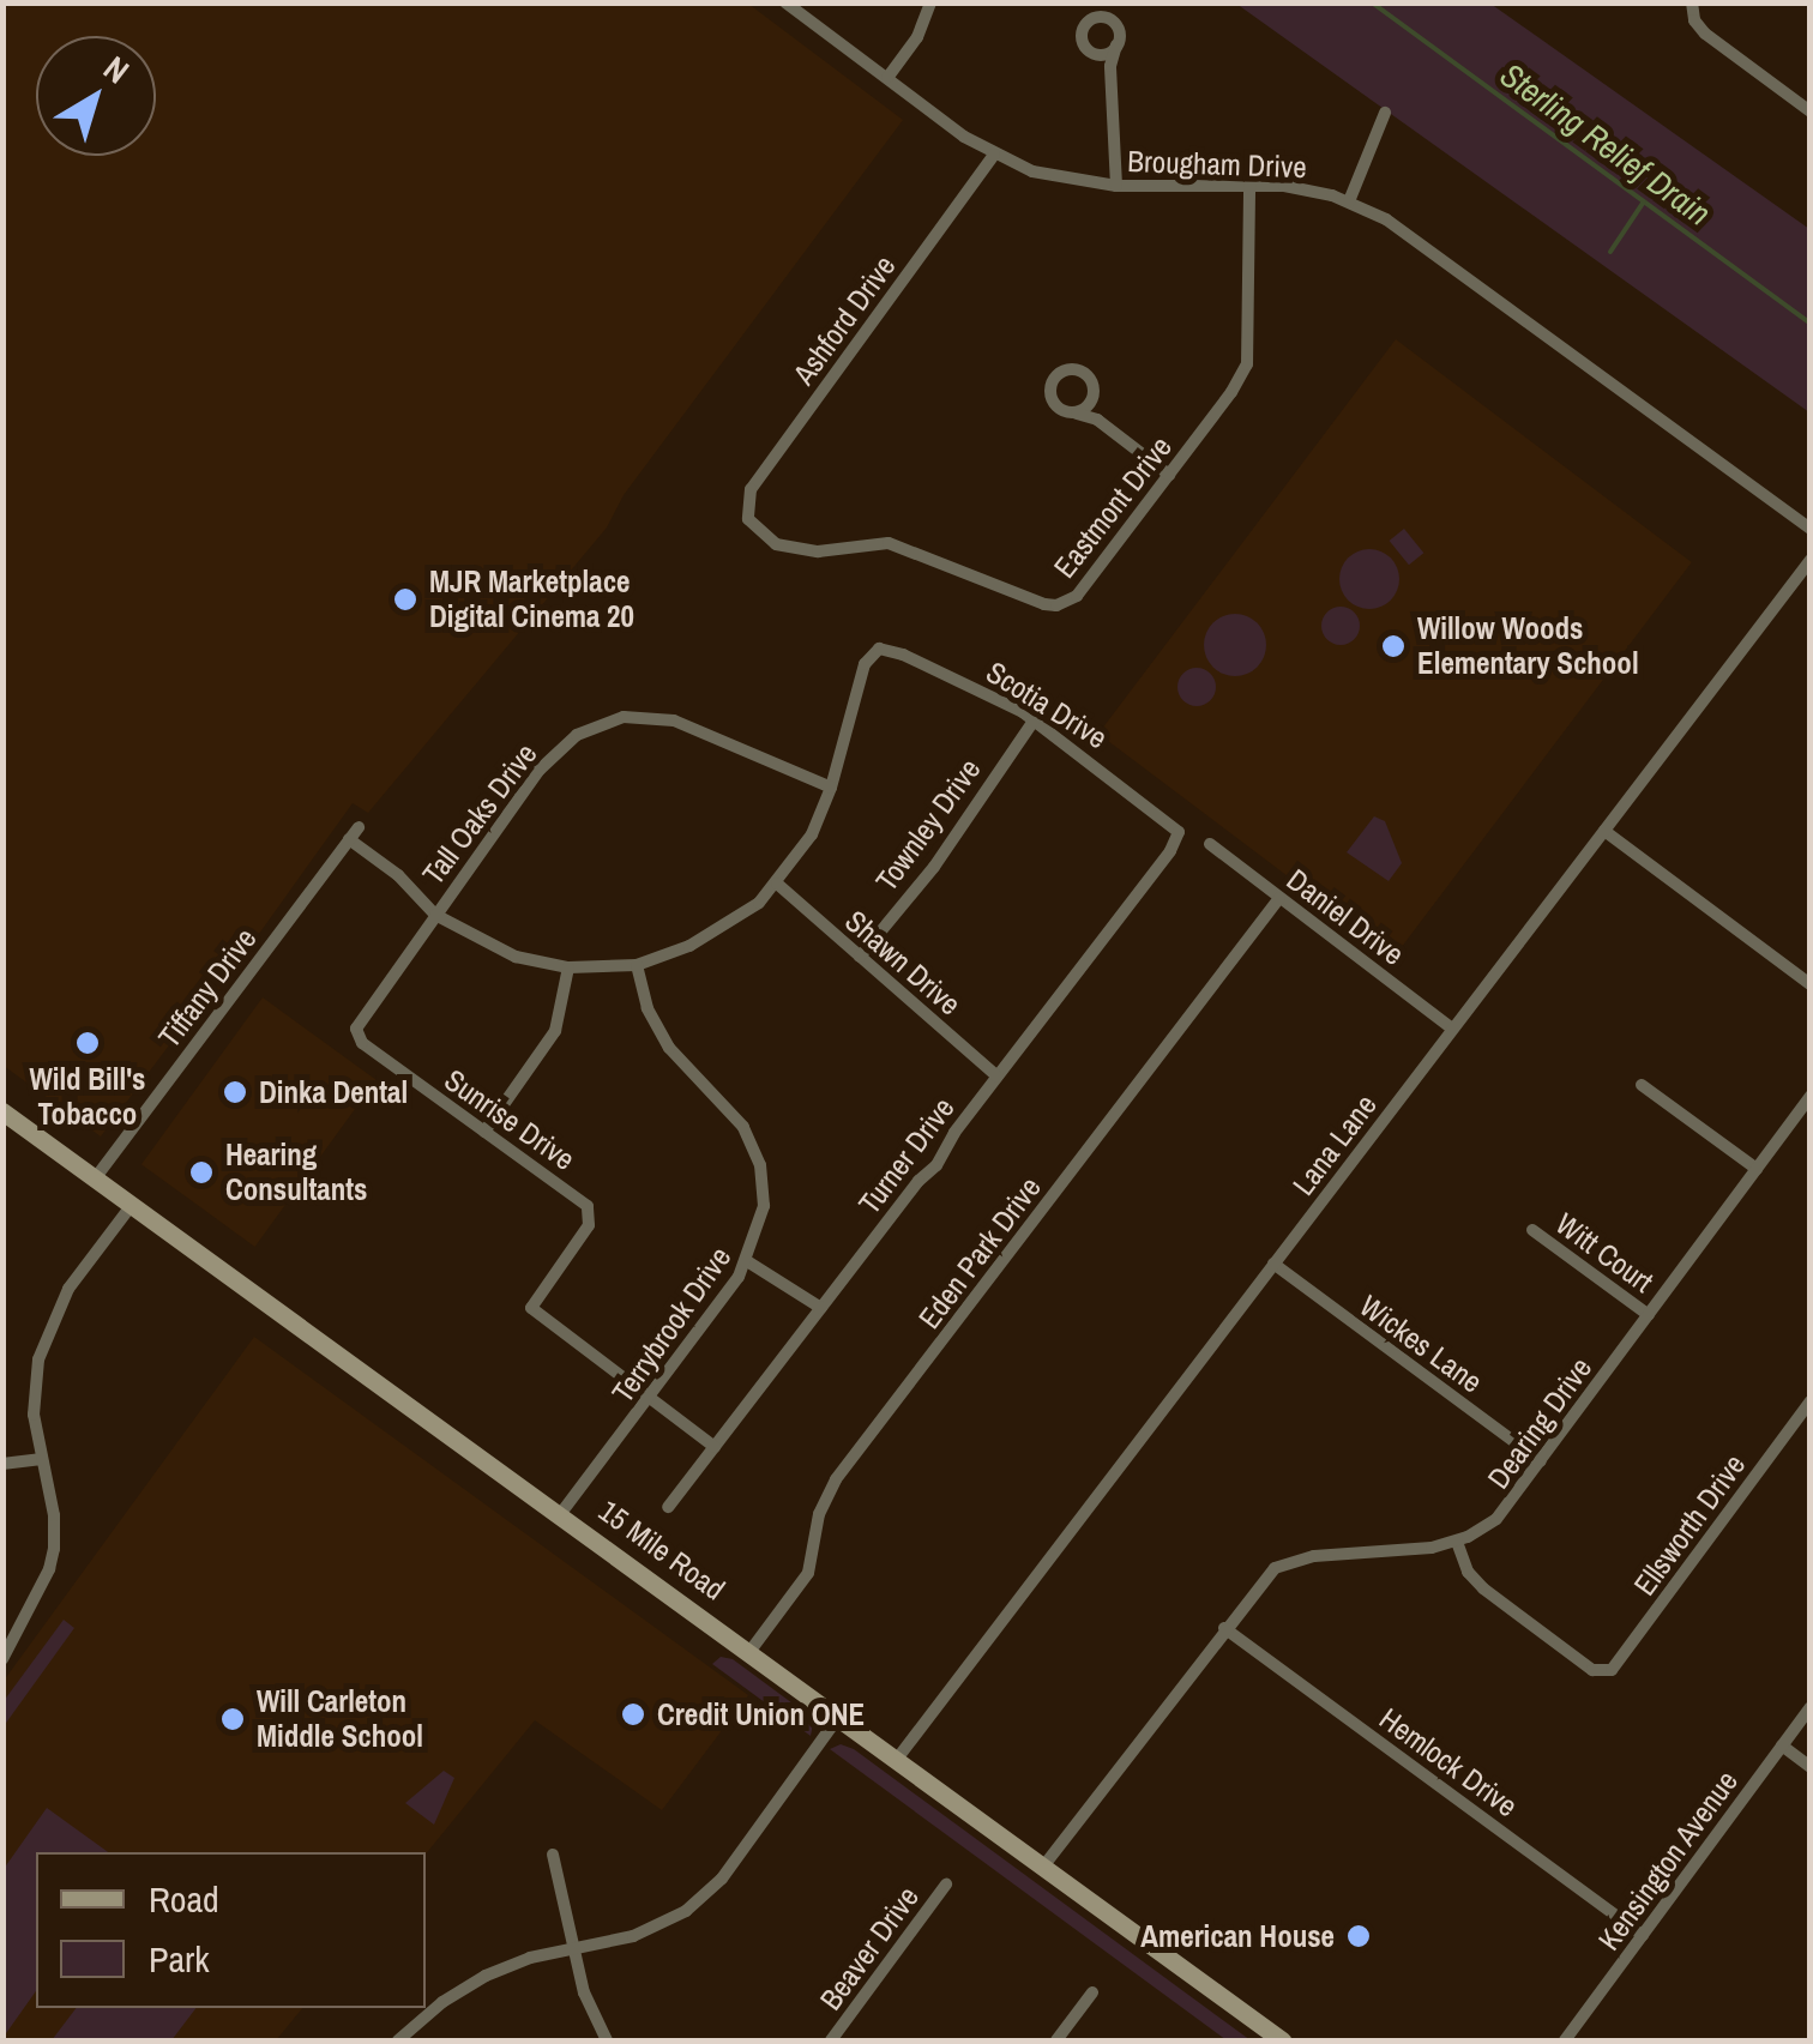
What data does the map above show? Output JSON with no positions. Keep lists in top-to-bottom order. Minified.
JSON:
{"streets":{"main road":["15 Mile Road"],"street":["Brougham Drive","Ashford Drive","Eastmont Drive","Scotia Drive","Tall Oaks Drive","Townley Drive","Daniel Drive","Shawn Drive","Tiffany Drive","Sunrise Drive","Lana Lane","Turner Drive","Eden Park Drive","Witt Court","Terrybrook Drive","Wickes Lane","Dearing Drive","Ellsworth Drive","Hemlock Drive","Kensington Avenue","Beaver Drive"]},"crossings":[["Brougham Drive","Ashford Drive"],["Brougham Drive","Eastmont Drive"],["Ashford Drive","Eastmont Drive"],["Scotia Drive","Tall Oaks Drive"],["Scotia Drive","Townley Drive"],["Scotia Drive","Turner Drive"],["Tall Oaks Drive","Sunrise Drive"],["Townley Drive","Shawn Drive"],["Daniel Drive","Lana Lane"],["Daniel Drive","Eden Park Drive"],["Shawn Drive","Turner Drive"],["Tiffany Drive","15 Mile Road"],["Sunrise Drive","Turner Drive"],["Sunrise Drive","Terrybrook Drive"],["Lana Lane","Wickes Lane"],["Lana Lane","15 Mile Road"],["Eden Park Drive","15 Mile Road"],["Witt Court","Dearing Drive"],["Terrybrook Drive","15 Mile Road"],["Wickes Lane","Dearing Drive"],["Dearing Drive","Ellsworth Drive"],["Dearing Drive","15 Mile Road"],["Dearing Drive","Hemlock Drive"],["Hemlock Drive","Kensington Avenue"]],"water":["Sterling Relief Drain"],"places":["MJR Marketplace Digital Cinema 20","Willow Woods Elementary School","Wild Bill's Tobacco","Dinka Dental","Hearing Consultants","Credit Union ONE","Will Carleton Middle School","American House"],"legend":["Road","Park"],"north":"top right"}
